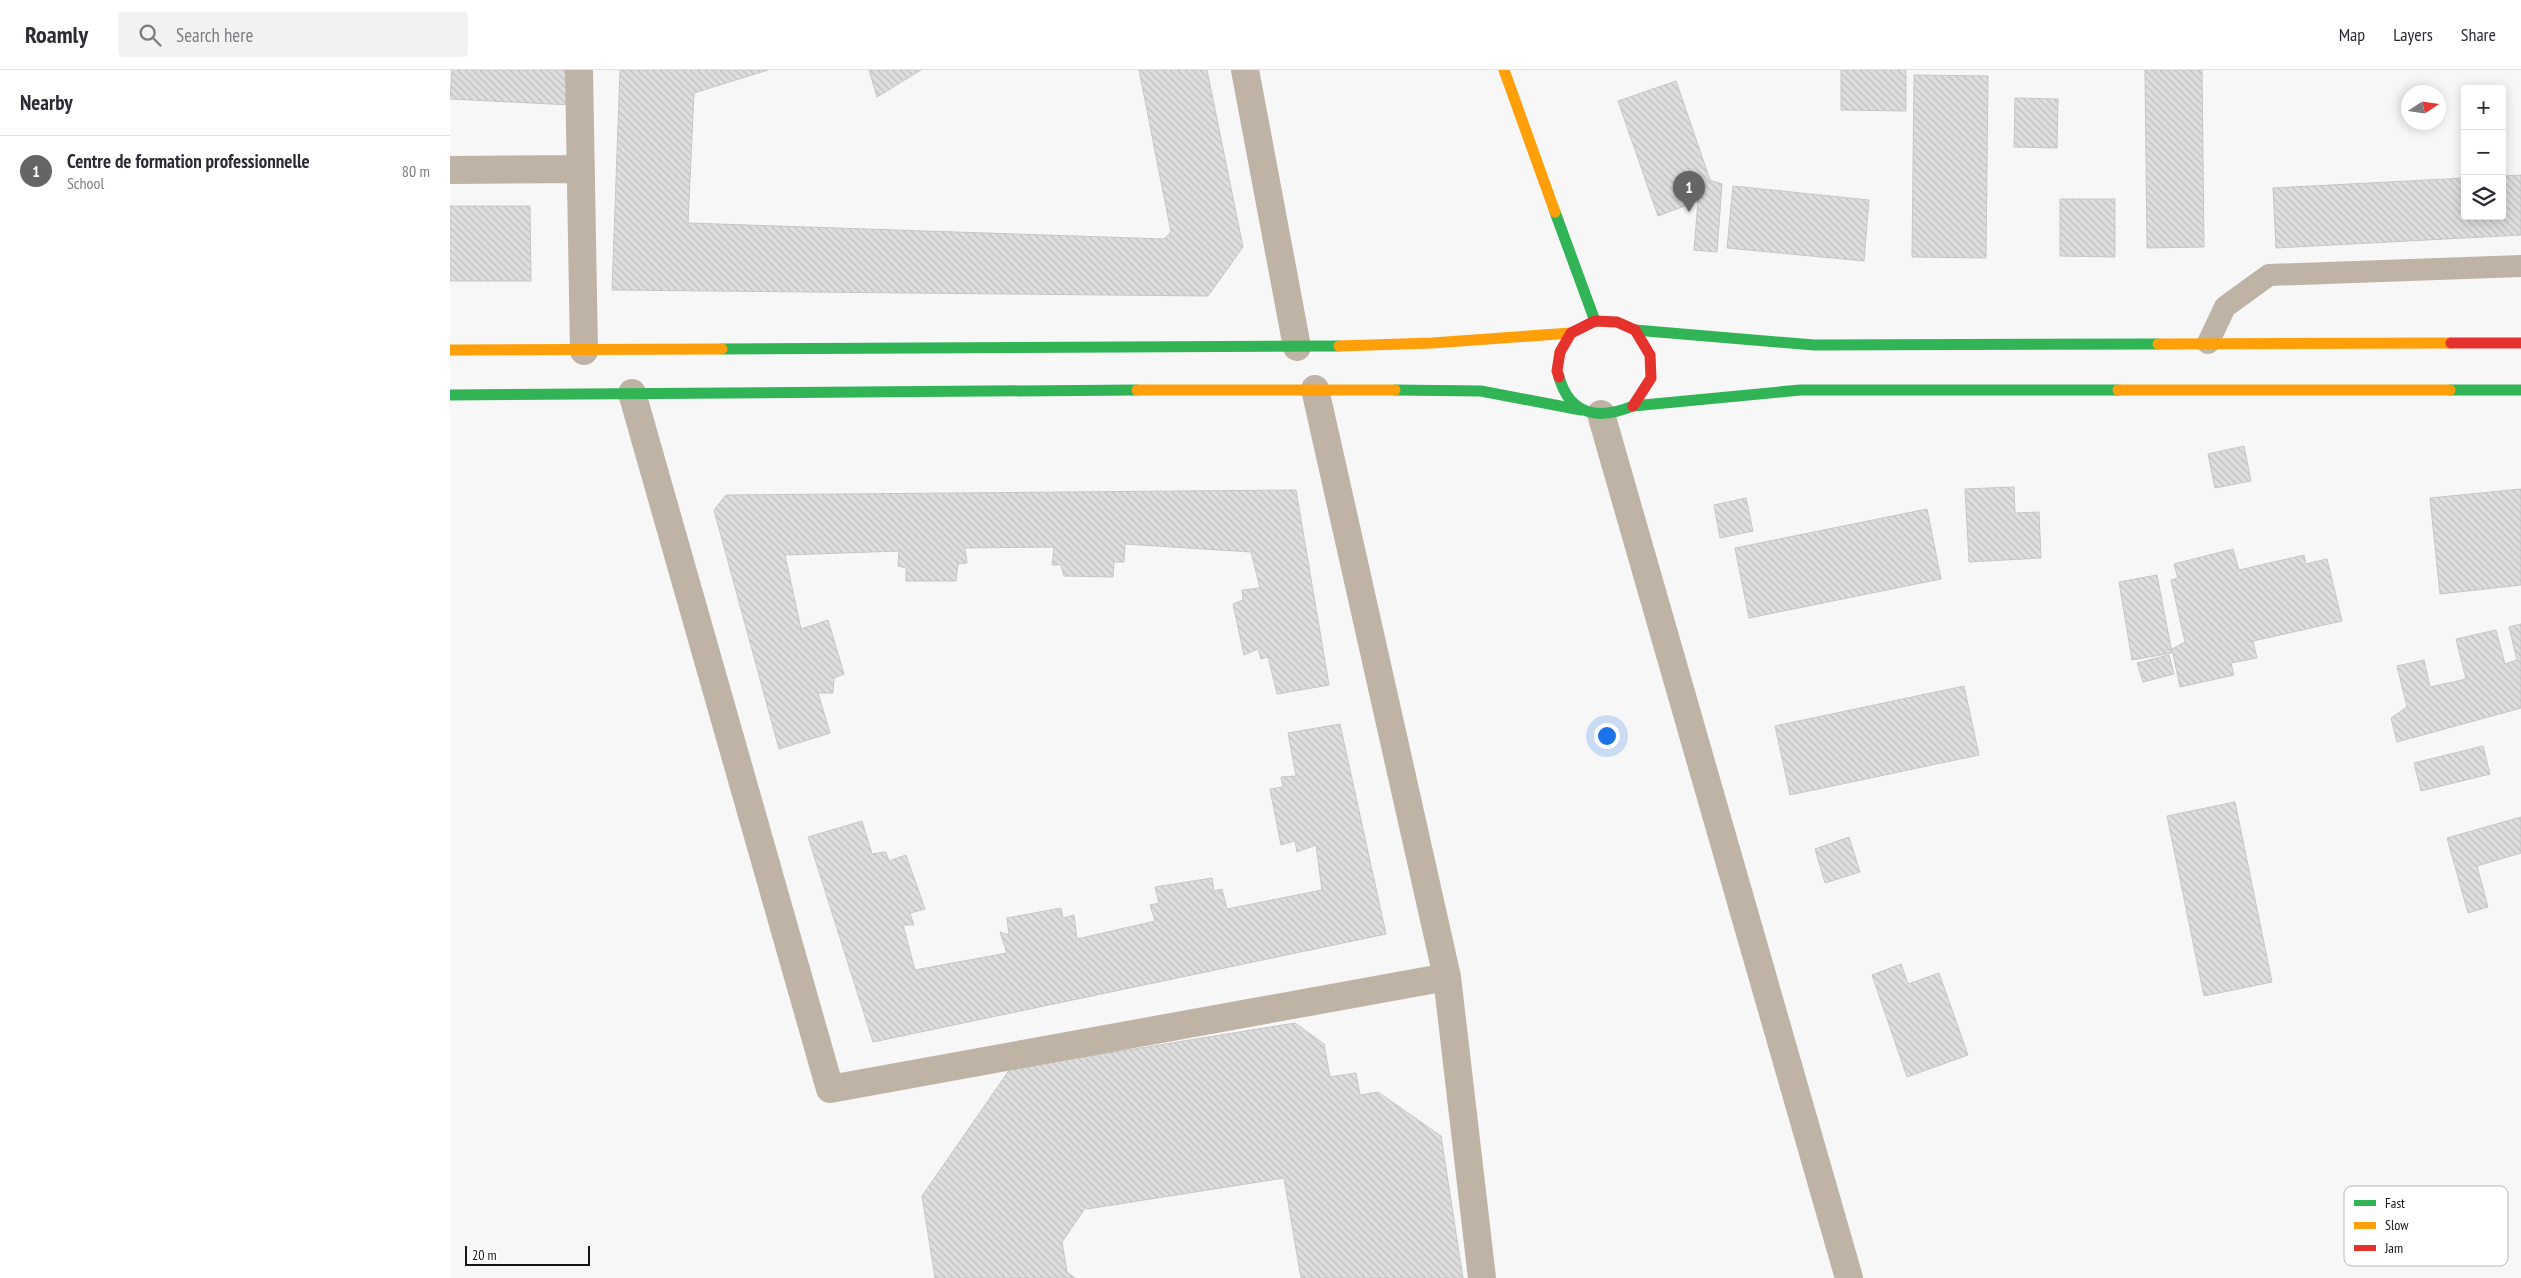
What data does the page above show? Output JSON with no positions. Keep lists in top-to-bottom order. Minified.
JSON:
{"legend":["Fast","Slow","Jam"],"scale_bar":"20 m","north":"right","page":{"header":"Roamly","search":"Search here","nav":["Map","Layers","Share"],"heading":"Nearby","map_buttons":["+","−"],"list":[{"mark":"1","name":"Centre de formation professionnelle","note":"School","value":"80 m"}],"pins":"1","scale":"20 m"}}
